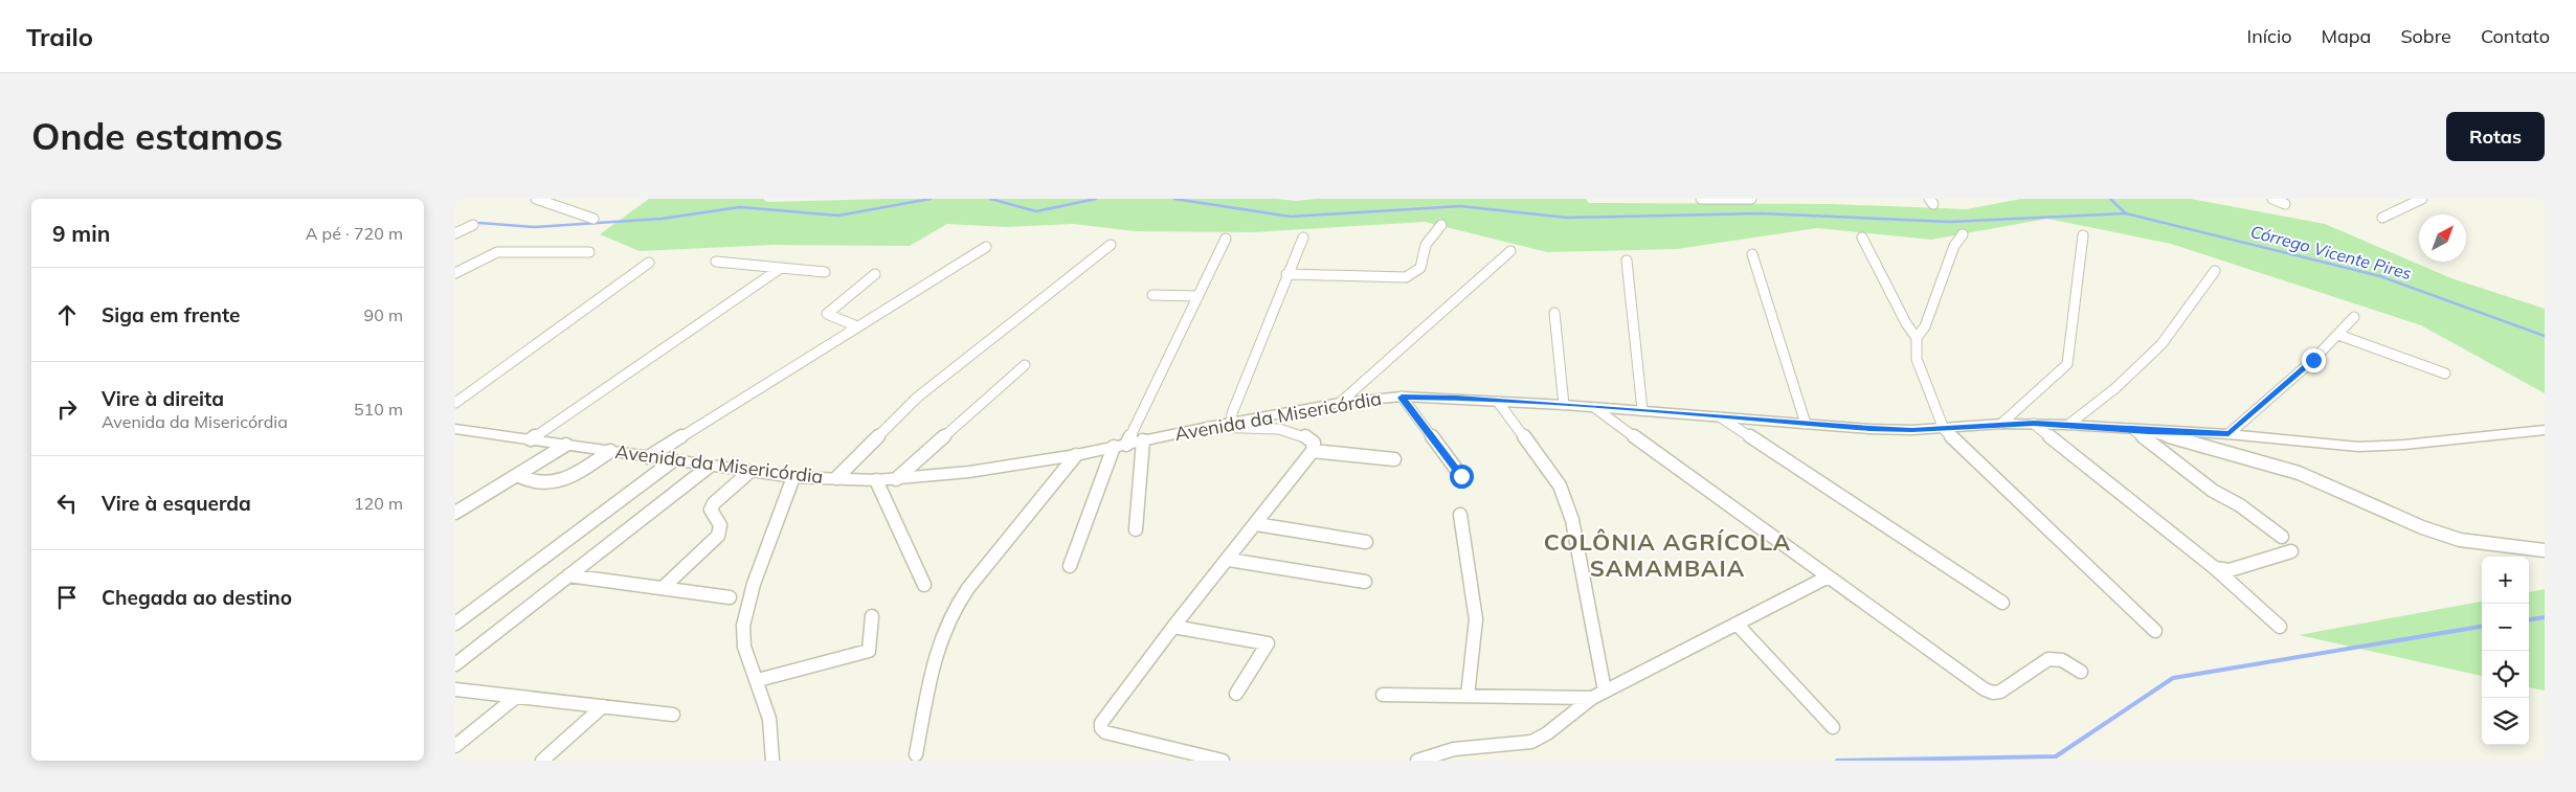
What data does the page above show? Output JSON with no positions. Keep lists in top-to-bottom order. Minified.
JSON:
{"streets":{"street":["Avenida da Misericórdia"]},"districts":["COLÔNIA AGRÍCOLA SAMAMBAIA"],"water":["Córrego Vicente Pires"],"north":"top right","page":{"header":"Trailo","nav":["Início","Mapa","Sobre","Contato"],"buttons":"Rotas","title":"Onde estamos","heading":["9 min","A pé · 720 m"],"list":[["Siga em frente","90 m"],["Vire à direita","Avenida da Misericórdia","510 m"],["Vire à esquerda","120 m"],"Chegada ao destino"],"map_buttons":["+","−"]}}
